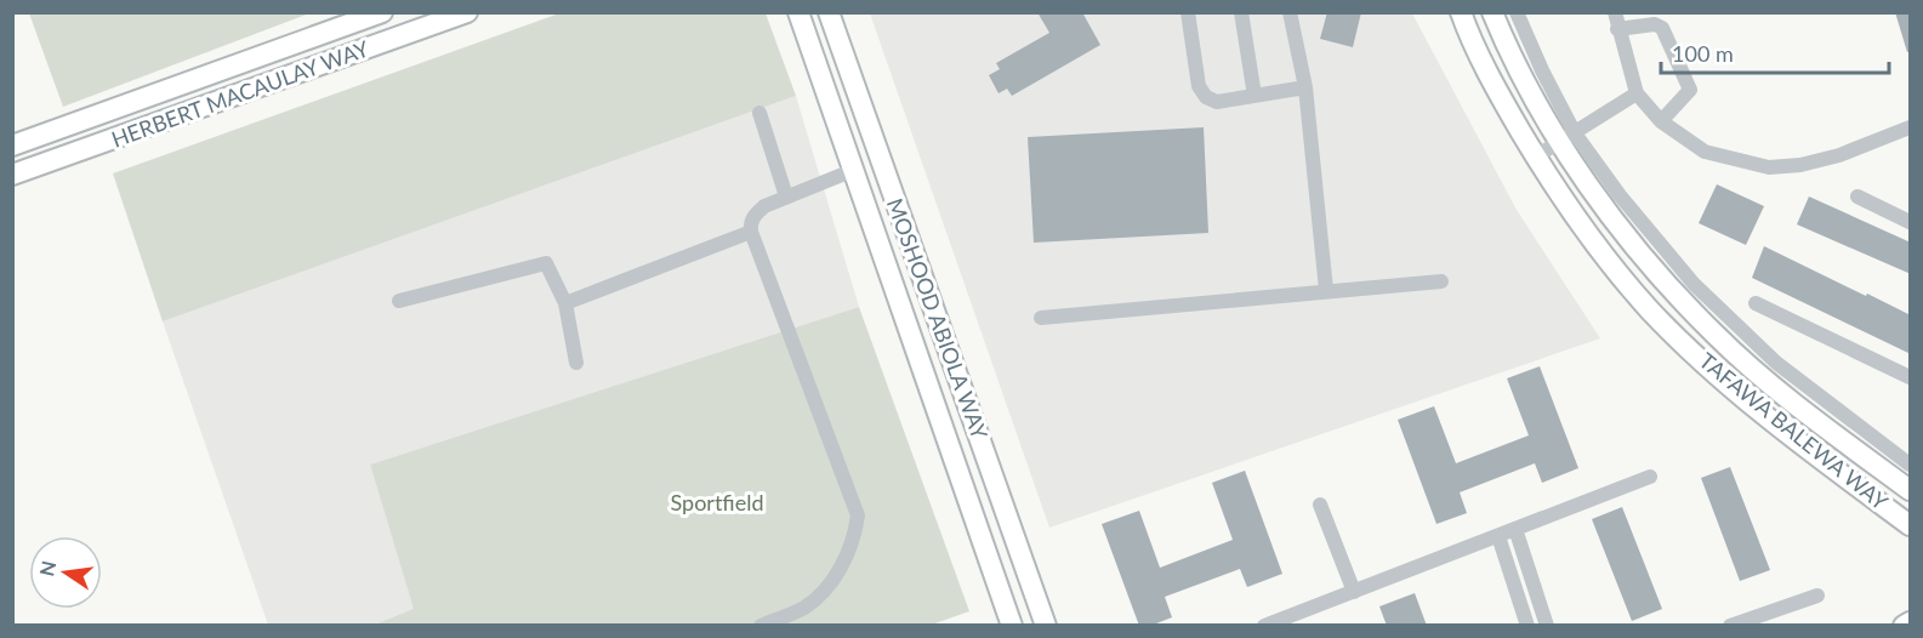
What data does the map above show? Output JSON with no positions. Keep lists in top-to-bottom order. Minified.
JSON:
{"streets":{"main road":["HERBERT MACAULAY WAY","MOSHOOD ABIOLA WAY","TAFAWA BALEWA WAY"]},"parks":["Sportfield"],"scale_bar":"100 m","north":"left"}
